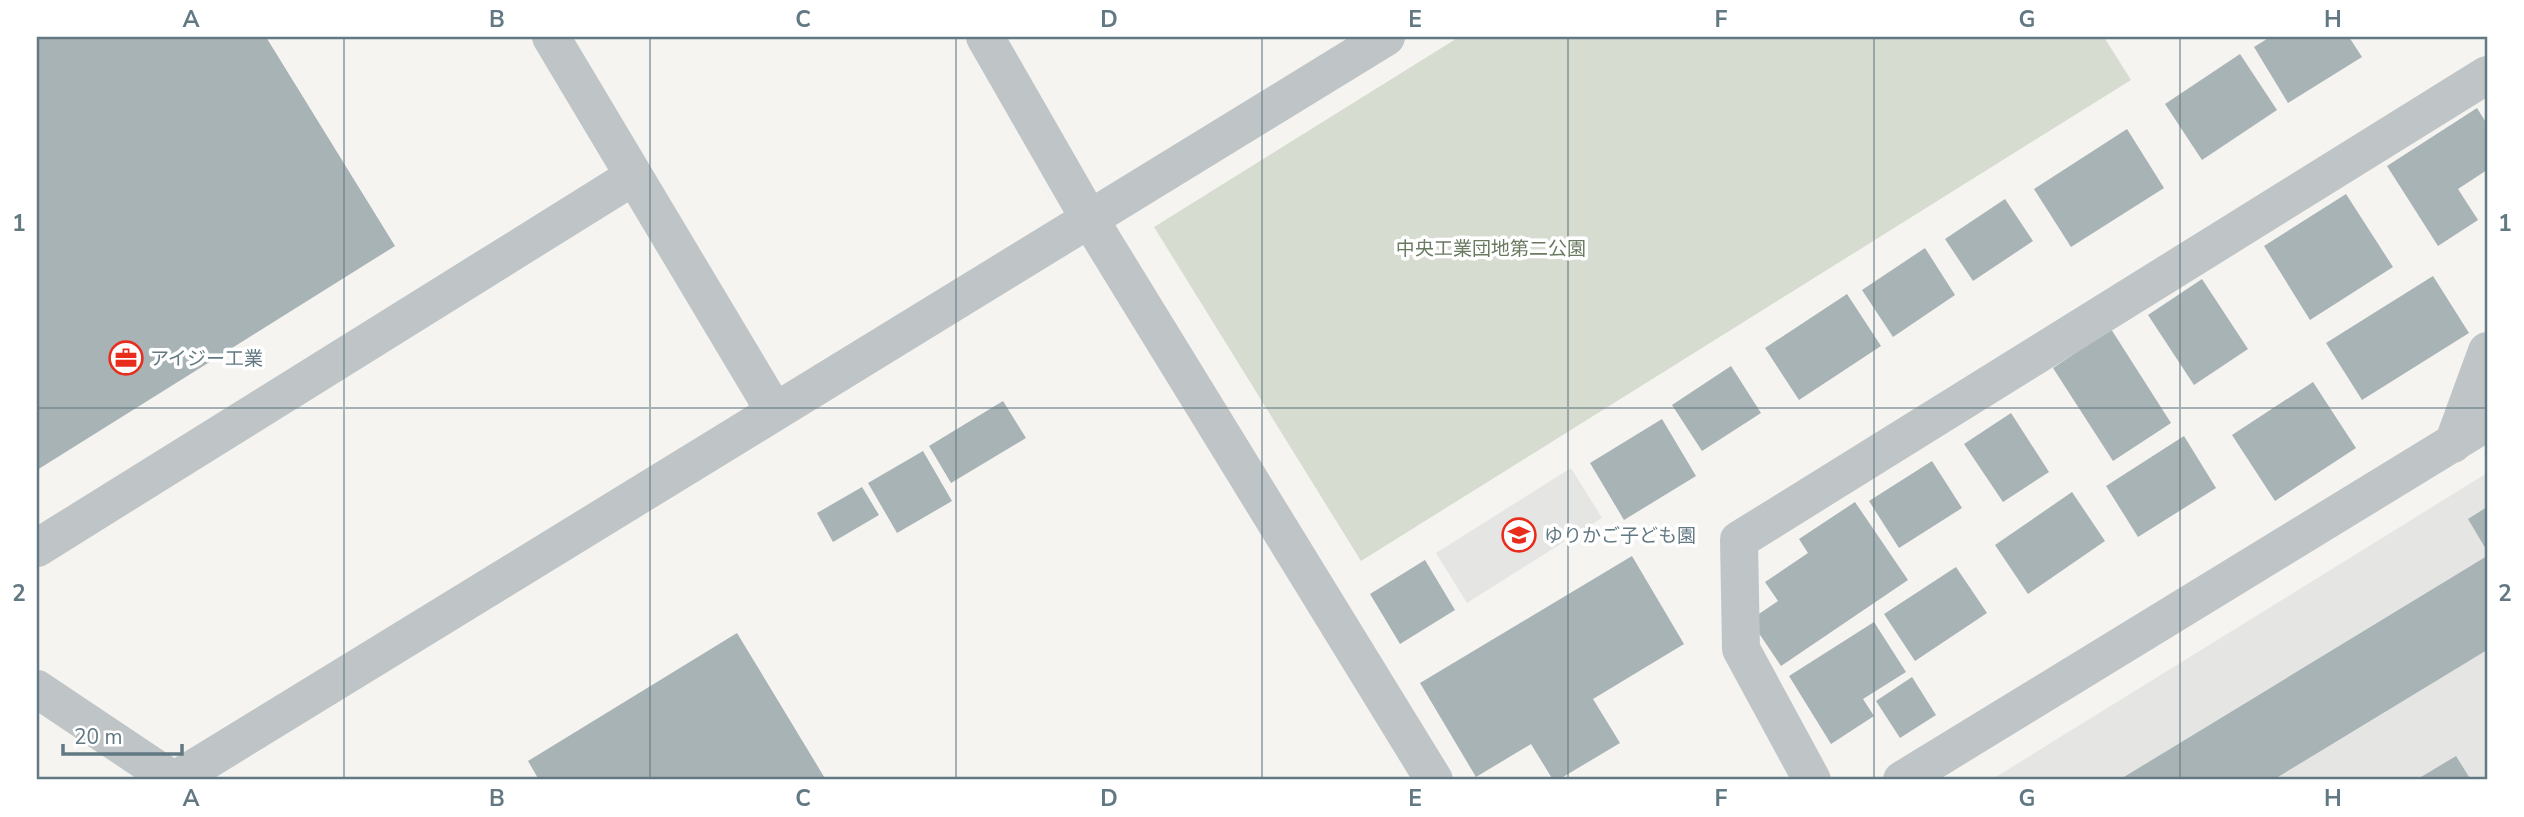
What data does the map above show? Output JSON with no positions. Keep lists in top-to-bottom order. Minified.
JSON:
{"parks":["中央工業団地第二公園"],"places":{"office":["アイジー工業"],"school or university":["ゆりかご子ども園"]},"scale_bar":"20 m","grid":{"columns":["A","B","C","D","E","F","G","H"],"rows":["1","2"]}}
